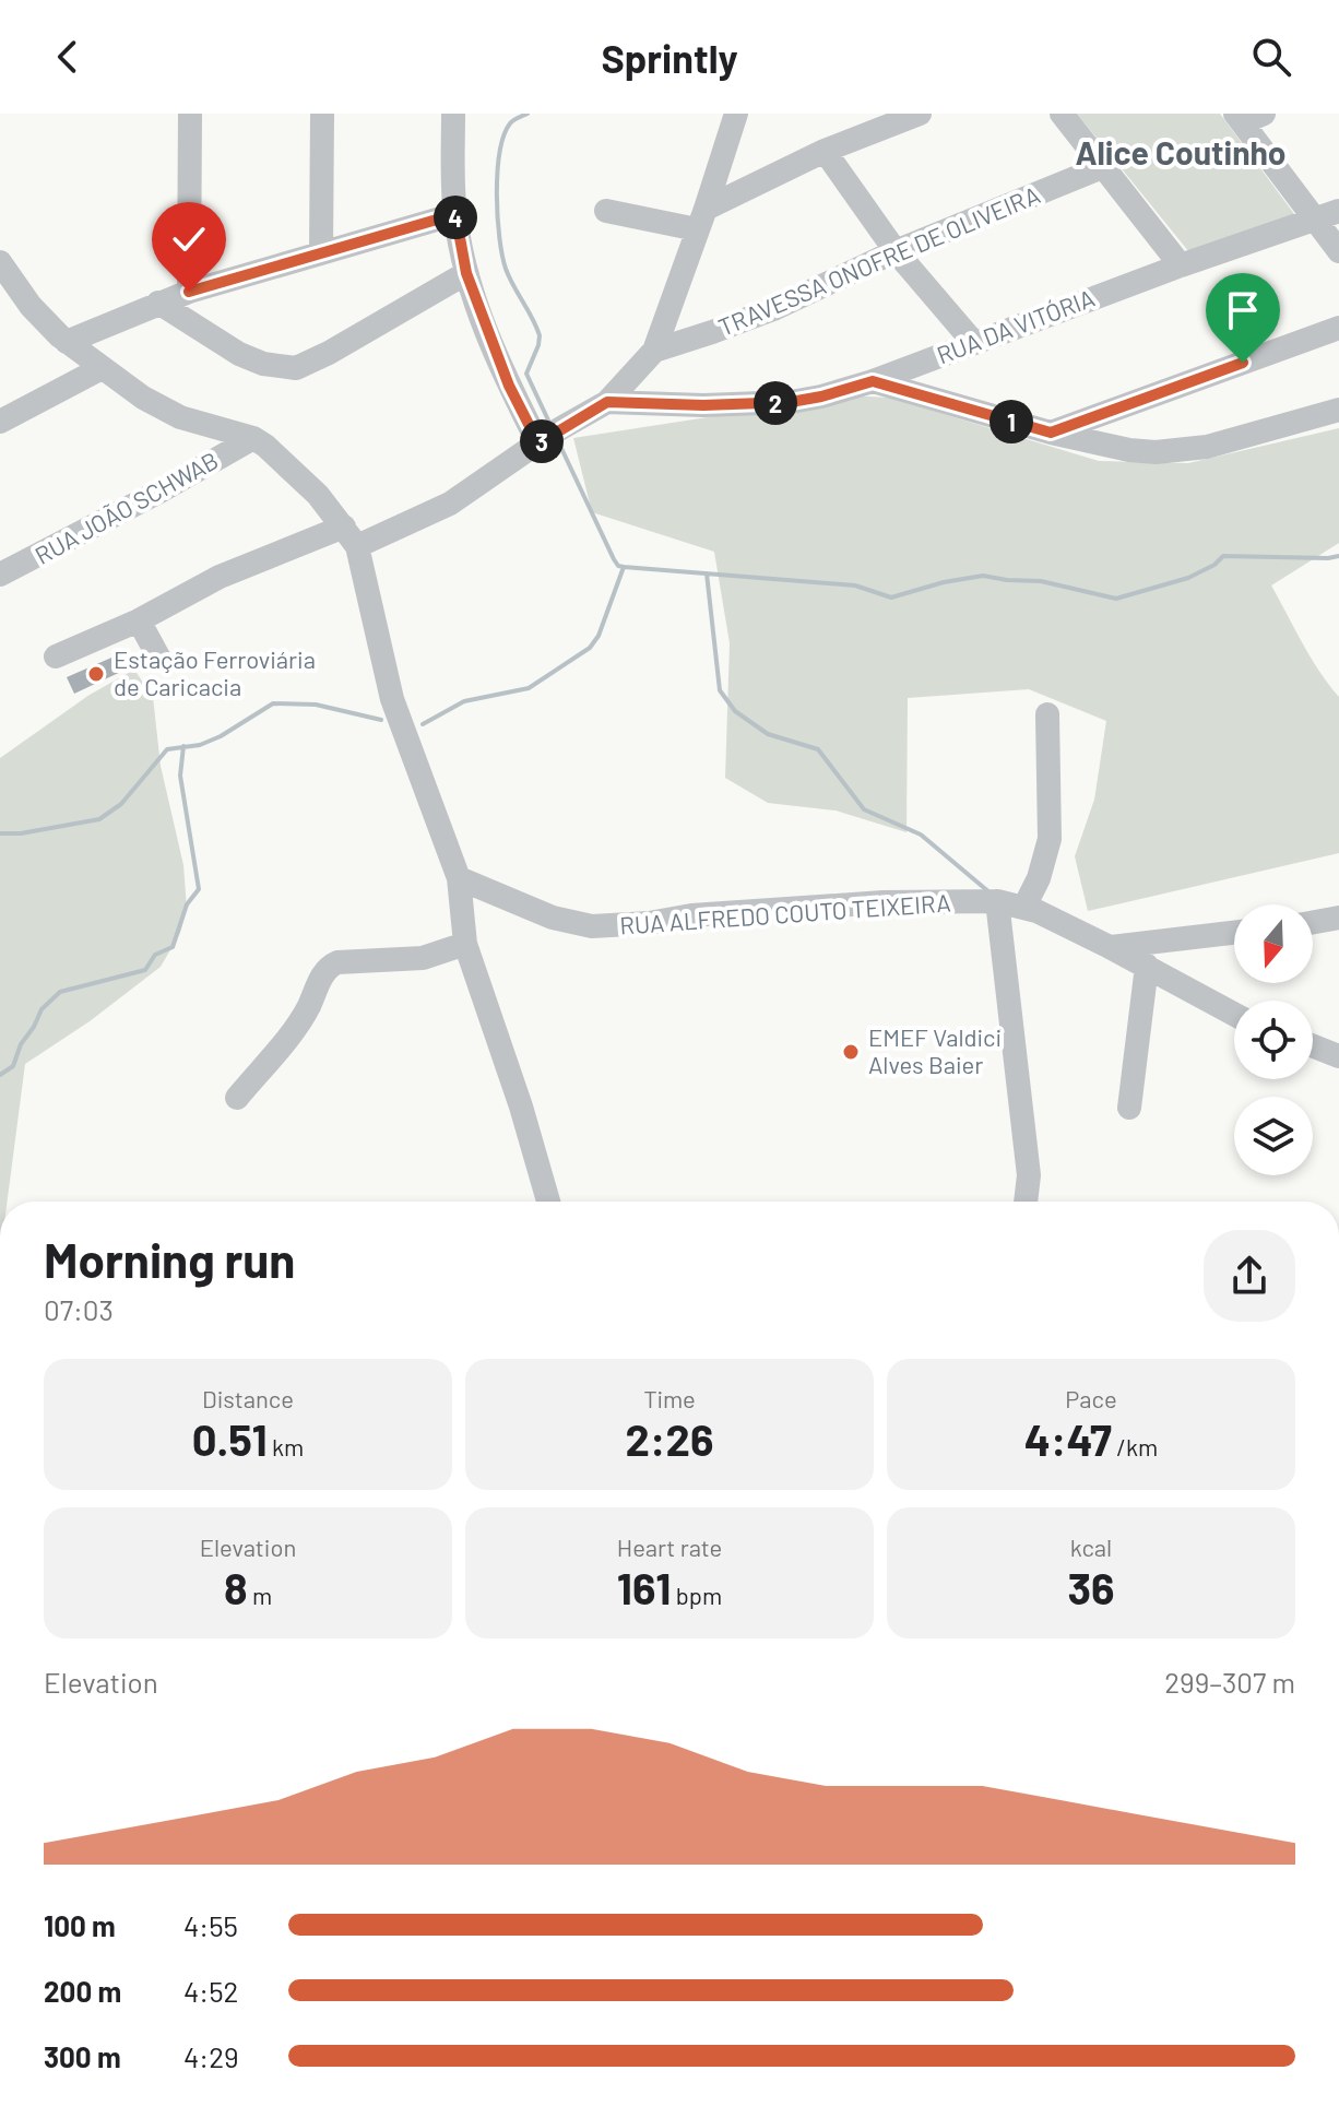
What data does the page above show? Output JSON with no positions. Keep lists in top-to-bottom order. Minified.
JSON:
{"streets":{"street":["TRAVESSA ONOFRE DE OLIVEIRA","RUA DA VITÓRIA","RUA JOÃO SCHWAB","RUA ALFREDO COUTO TEIXEIRA"]},"districts":["Alice Coutinho"],"places":["Estação Ferroviária de Caricacia","EMEF Valdici Alves Baier"],"north":"bottom","page":{"header":"Sprintly","pins":["4","2","1","3"],"heading":["Morning run","07:03"],"stats":[["Distance","0.51 km"],["Time","2:26"],["Pace","4:47 /km"],["Elevation","8 m"],["Heart rate","161 bpm"],["kcal","36"]],"chart":["Elevation","299–307 m"],"list":[{"name":"100 m","note":"4:55"},{"name":"200 m","note":"4:52"},{"name":"300 m","note":"4:29"}]}}
